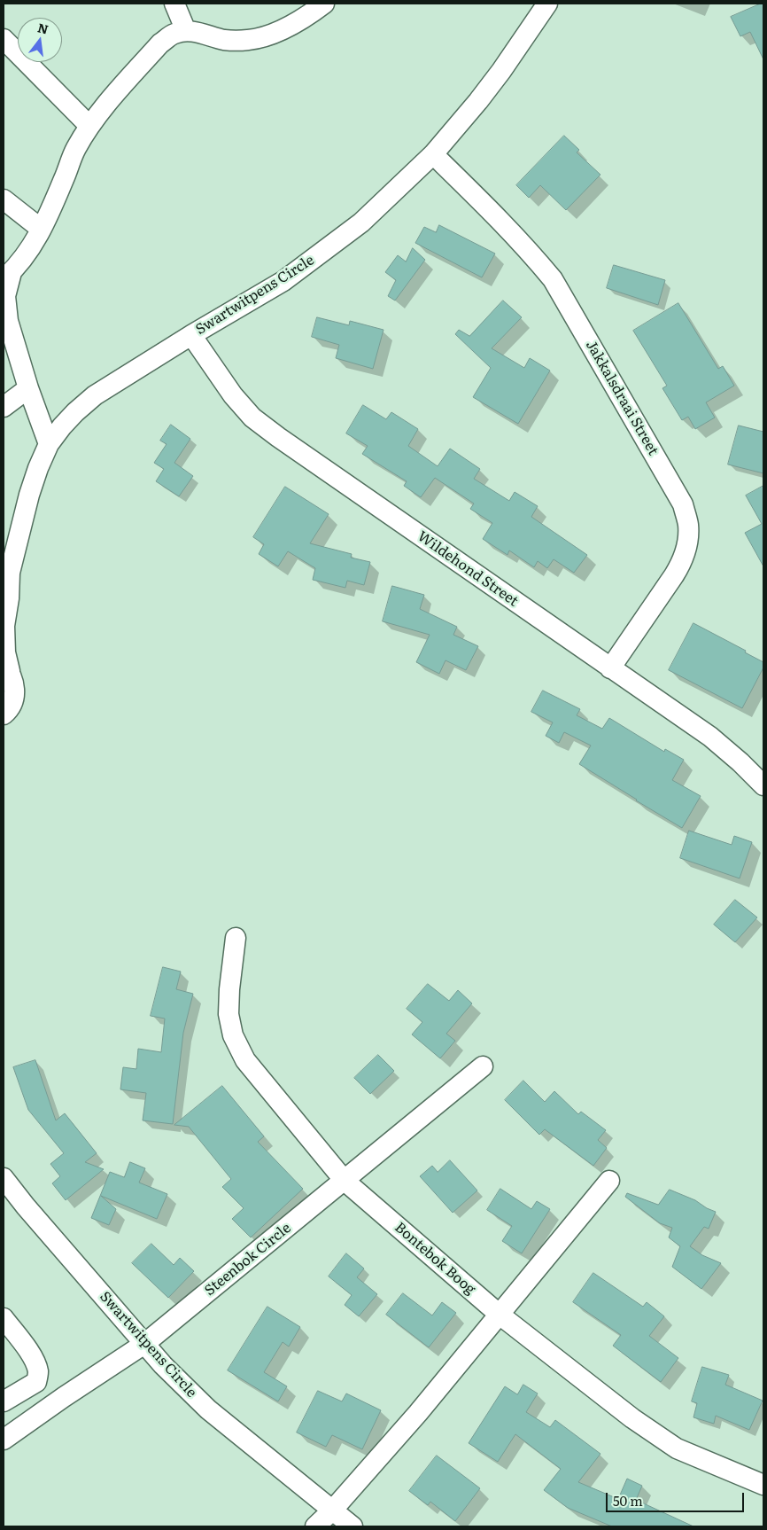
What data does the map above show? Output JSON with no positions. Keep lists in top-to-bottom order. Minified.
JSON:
{"streets":{"street":["Swartwitpens Circle","Jakkalsdraai Street","Wildehond Street","Bontebok Boog","Steenbok Circle"]},"crossings":[["Swartwitpens Circle","Jakkalsdraai Street"],["Swartwitpens Circle","Wildehond Street"],["Swartwitpens Circle","Steenbok Circle"],["Jakkalsdraai Street","Wildehond Street"],["Bontebok Boog","Steenbok Circle"]],"scale_bar":"50 m","north":"top"}
